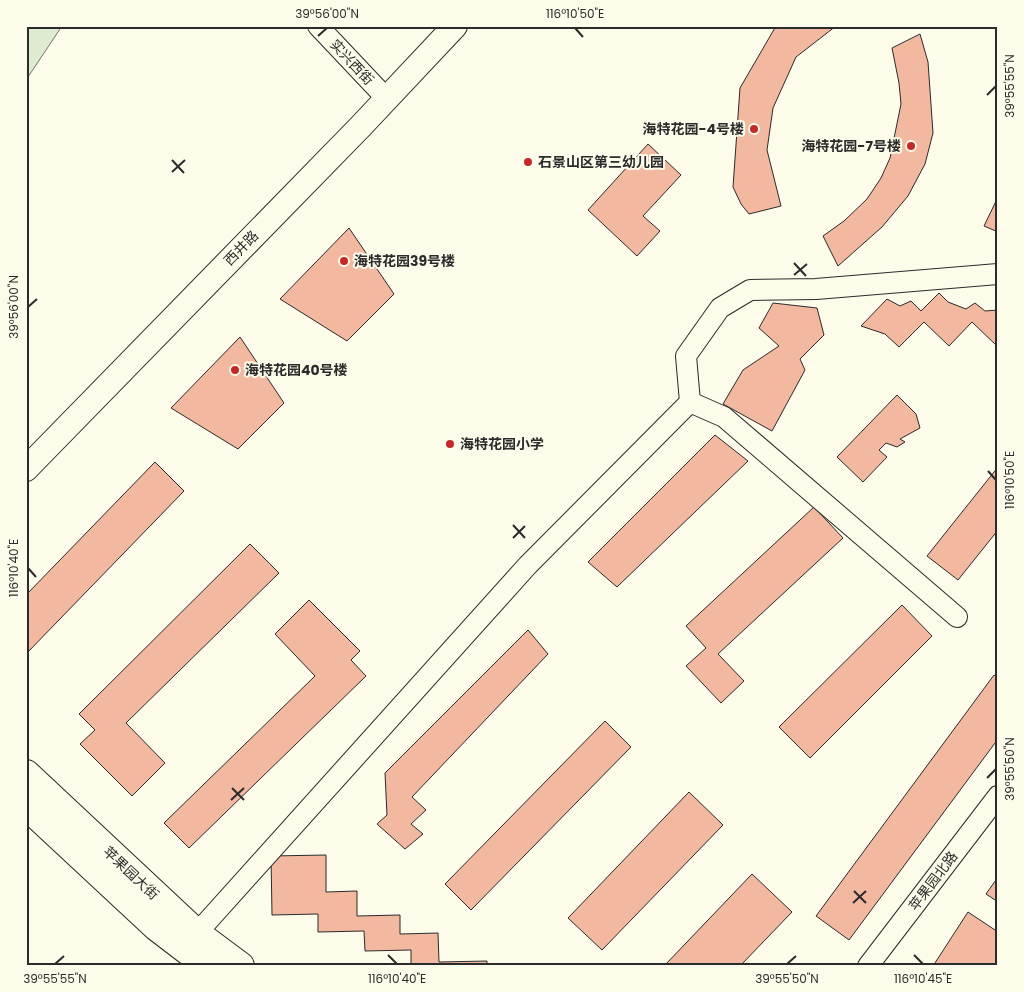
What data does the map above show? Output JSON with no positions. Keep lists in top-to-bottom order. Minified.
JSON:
{"streets":{"main road":["苹果园大街"],"street":["实兴西街","西井路","苹果园北路"]},"crossings":[["实兴西街","西井路"]],"places":["海特花园-4号楼","海特花园-7号楼","石景山区第三幼儿园","海特花园39号楼","海特花园40号楼","海特花园小学"],"coordinates":["39°56'00\"N","116°10'50\"E","39°55'55\"N","116°10'40\"E","39°55'50\"N","116°10'45\"E"]}
